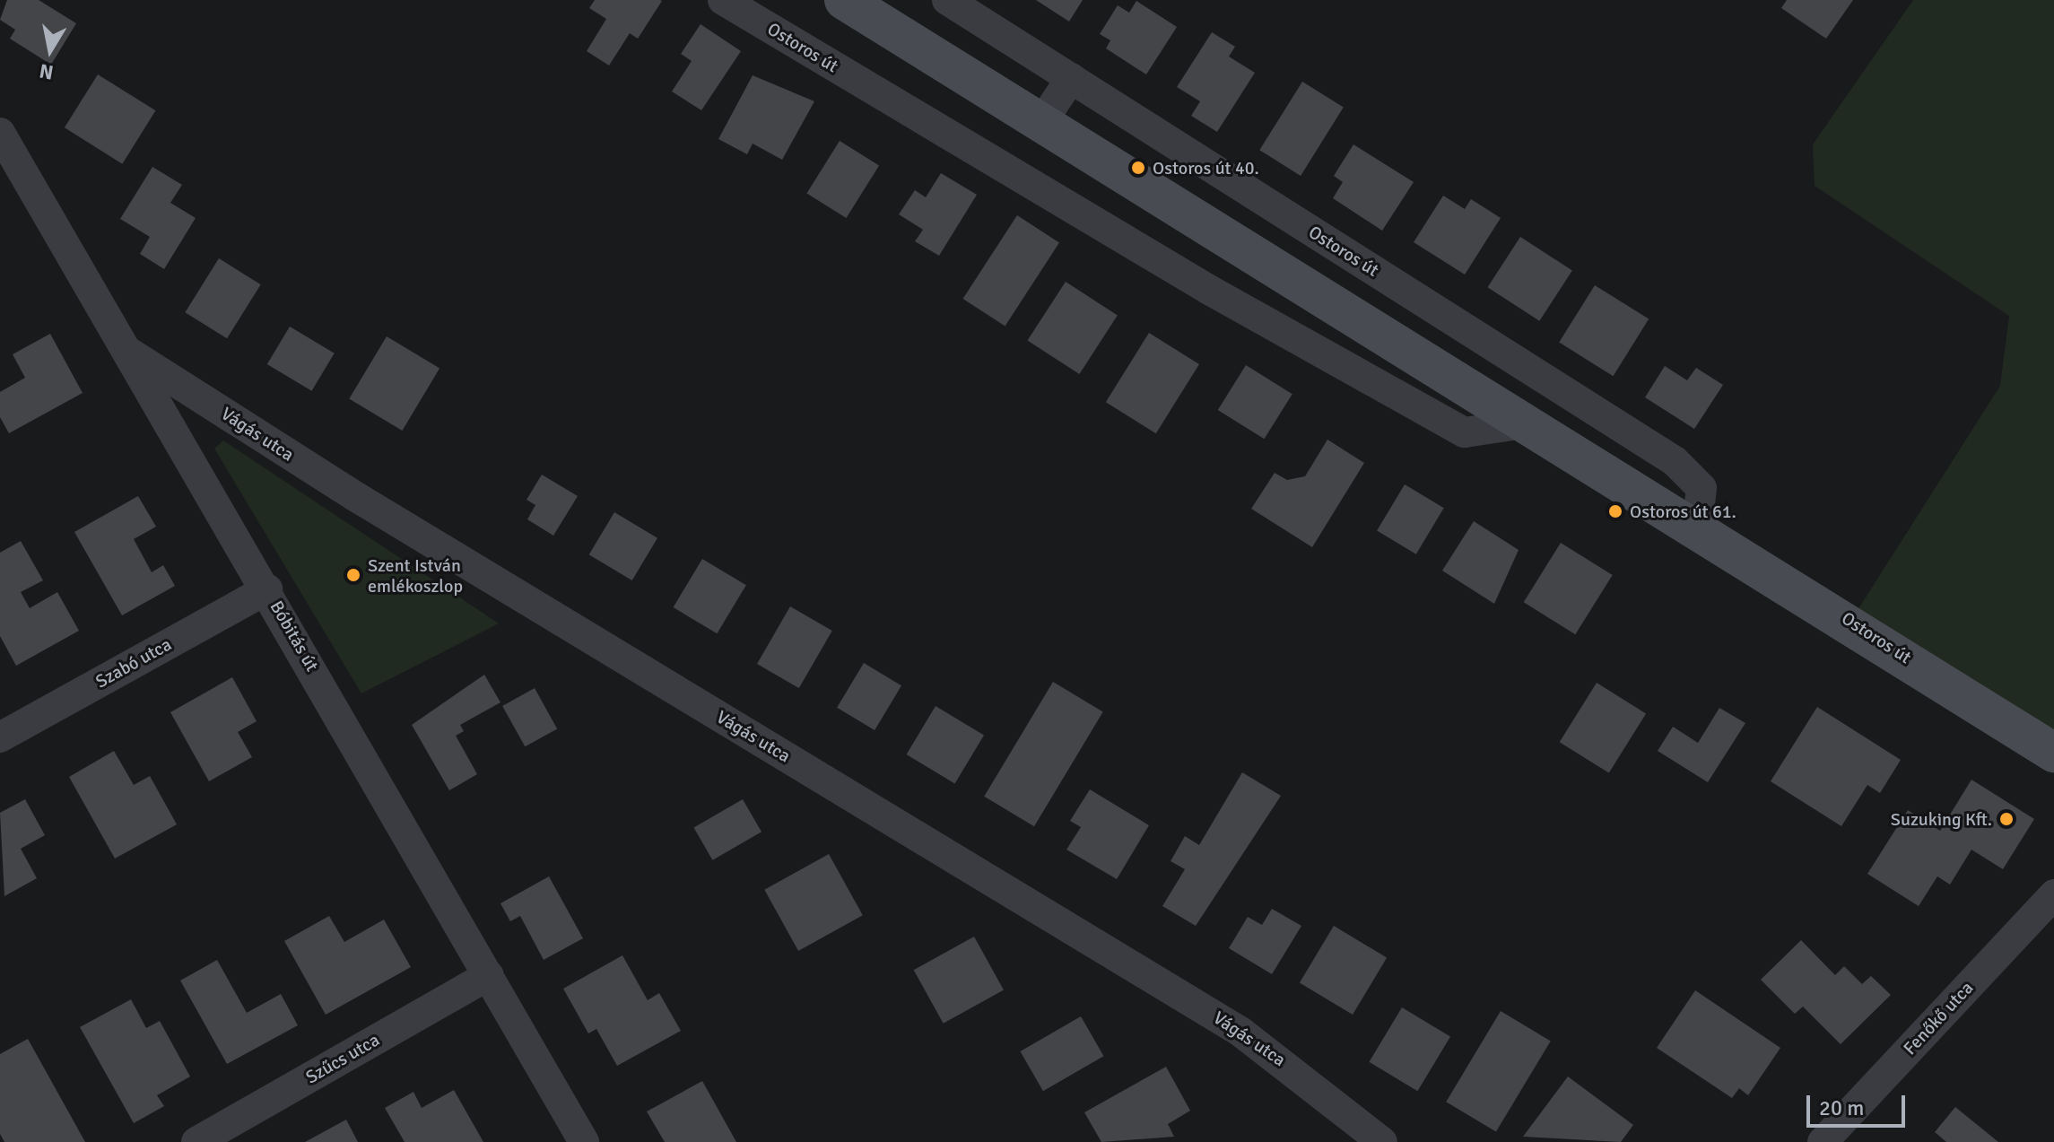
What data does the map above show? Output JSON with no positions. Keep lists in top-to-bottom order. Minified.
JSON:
{"streets":{"main road":["Ostoros út"],"street":["Vágás utca","Bóbitás út","Szabó utca","Fenőkő utca","Szűcs utca"]},"crossings":[["Vágás utca","Bóbitás út"],["Bóbitás út","Szabó utca"],["Bóbitás út","Szűcs utca"]],"places":["Ostoros út 40.","Ostoros út 61.","Szent István emlékoszlop","Suzuking Kft."],"scale_bar":"20 m","north":"bottom"}
